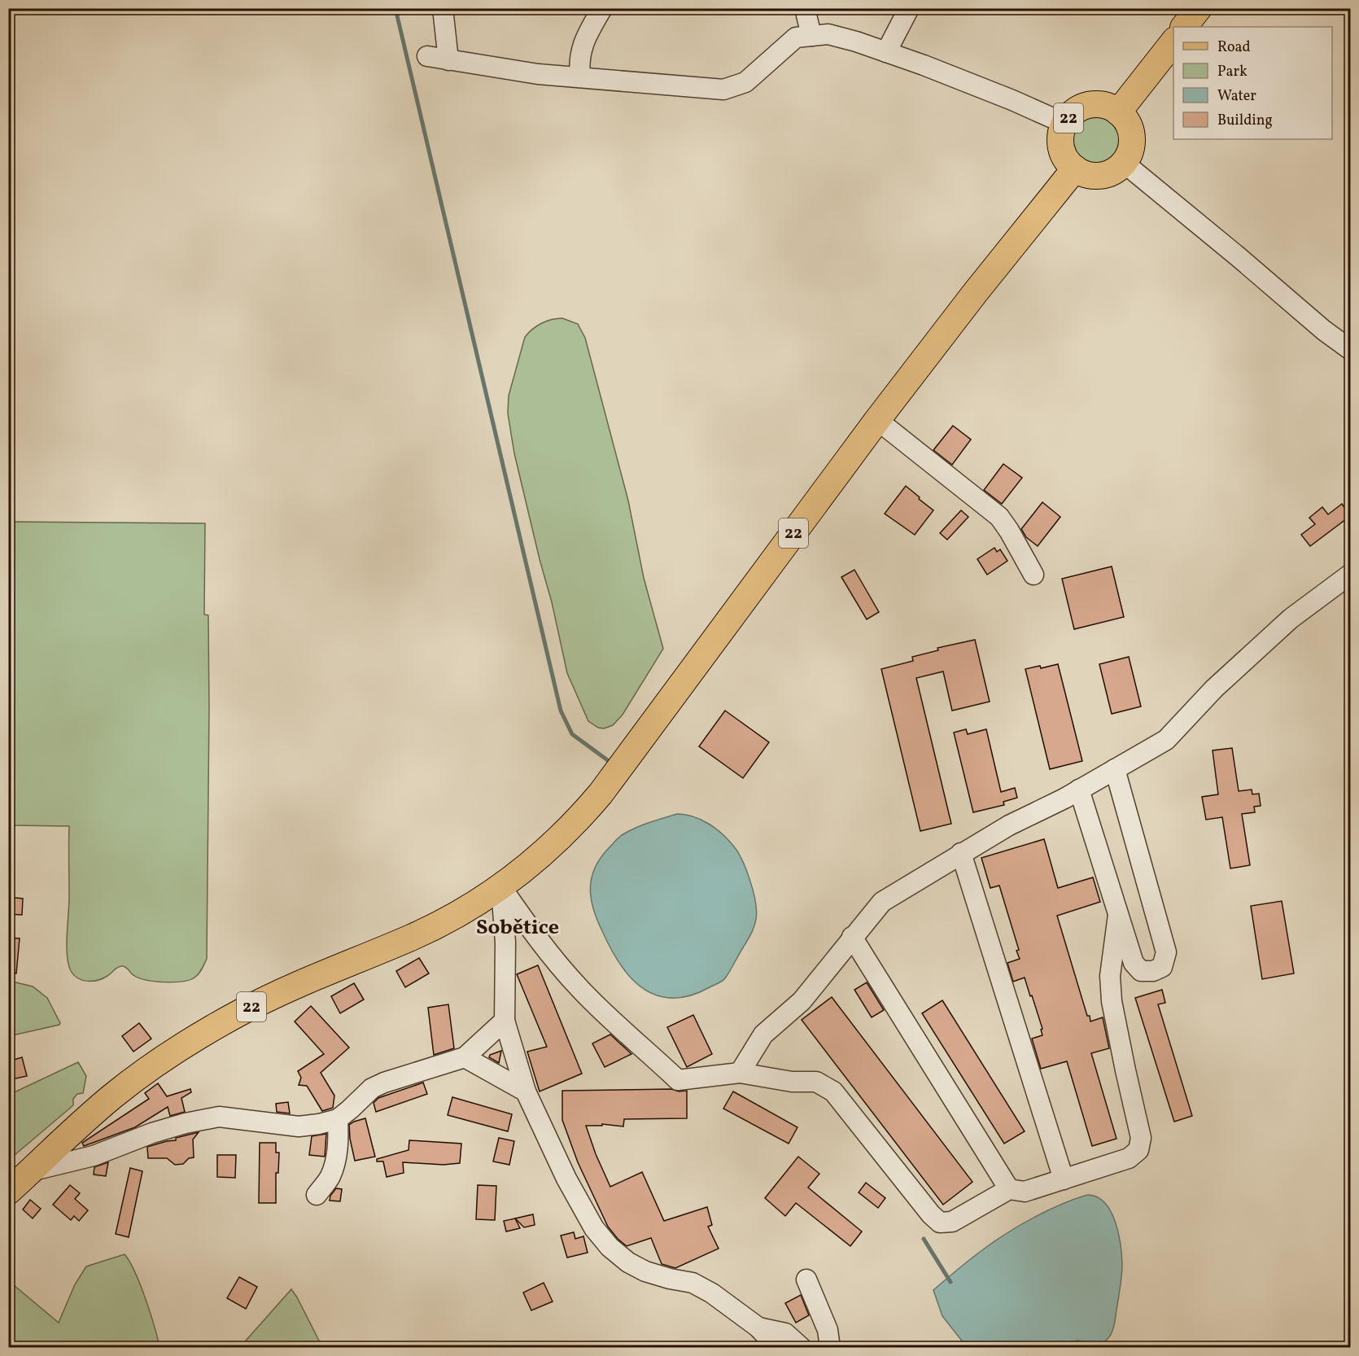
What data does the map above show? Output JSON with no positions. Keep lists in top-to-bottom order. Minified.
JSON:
{"streets":{"main road":["22"]},"districts":["Sobětice"],"legend":["Road","Park","Water","Building"]}
